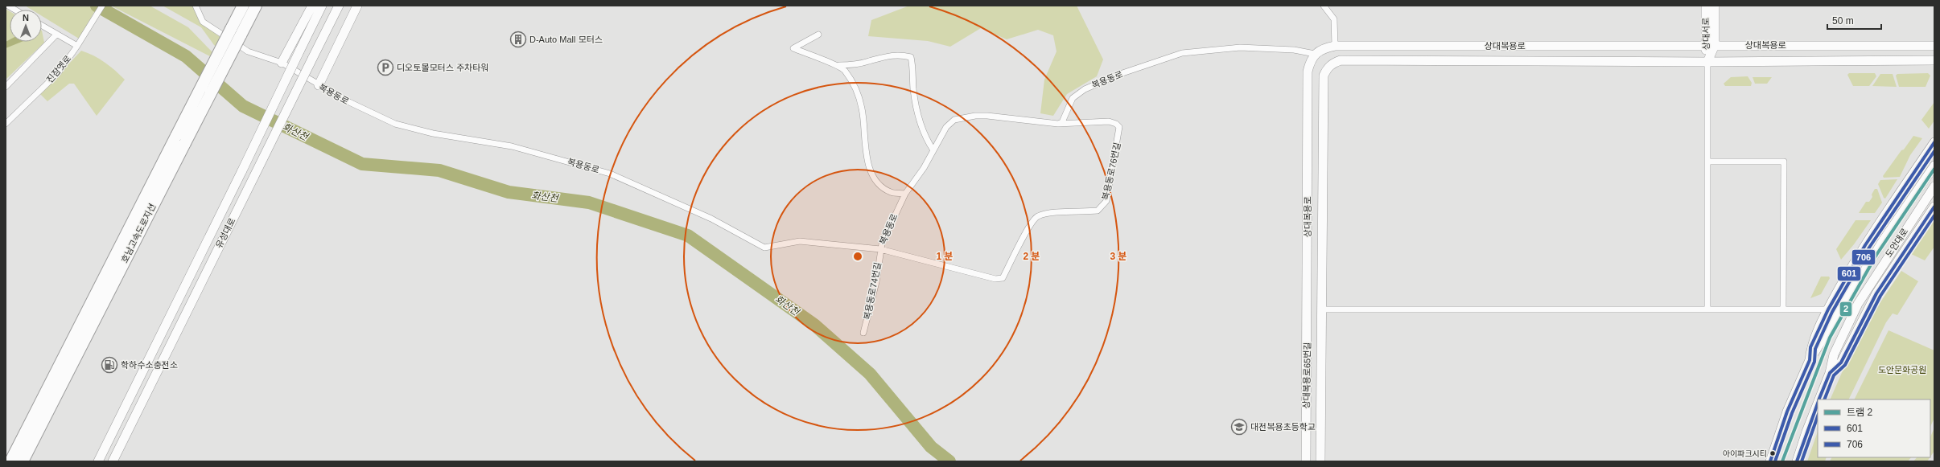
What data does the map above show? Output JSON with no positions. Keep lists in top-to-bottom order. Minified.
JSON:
{"streets":{"highway":["호남고속도로지선"],"street":["상대서로","상대복용로","진잠옛로","복용동로","복용동로76번길","유성대로","도안대로","복용동로74번길","상대복용로65번길"]},"crossings":[["상대서로","상대복용로"],["상대복용로","복용동로"],["상대복용로","상대복용로65번길"],["복용동로","복용동로76번길"],["복용동로","복용동로74번길"],["복용동로76번길","복용동로74번길"]],"water":["화산천"],"parks":["도안문화공원"],"places":{"building":["D-Auto Mall 모터스"],"parking":["디오토몰모터스 주차타워"],"fuel station":["학하수소충전소"],"school or university":["대전복용초등학교"],"other":["아이파크시티"]},"lines":["transit line 601","transit line 706","tram line 2"],"legend":["트램 2","601","706"],"scale_bar":"50 m","north":"top","rings":["1 분","2 분","3 분"]}
